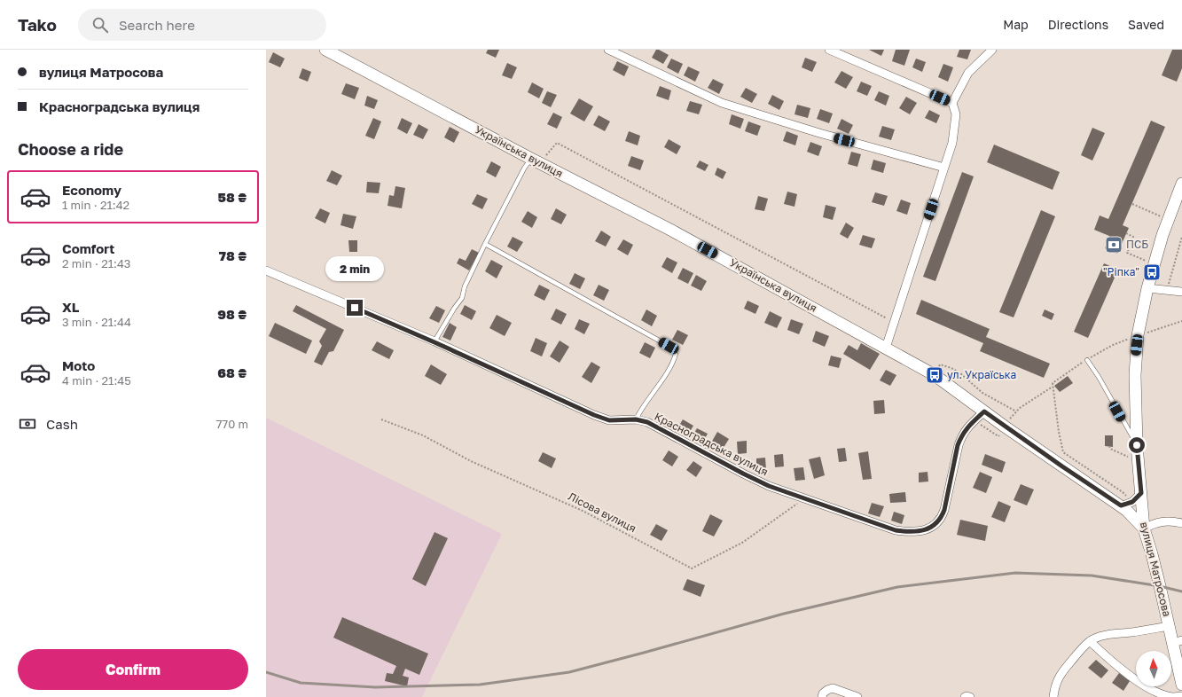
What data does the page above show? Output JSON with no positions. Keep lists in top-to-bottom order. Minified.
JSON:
{"streets":{"street":["Українська вулиця","Красноградська вулиця","вулиця Матросова"],"path":["Лісова вулиця"]},"crossings":[["Українська вулиця","Красноградська вулиця"],["Українська вулиця","вулиця Матросова"],["Красноградська вулиця","Лісова вулиця"]],"places":{"bank":["ПСБ"],"bus stop":["\"Ріпка\"","ул. Україська"]},"north":"top","page":{"header":"Tako","search":"Search here","nav":["Map","Directions","Saved"],"banner":["вулиця Матросова","Красноградська вулиця"],"heading":"Choose a ride","list":[{"name":"Economy","note":"1 min · 21:42","value":"58 ₴"},{"name":"Comfort","note":"2 min · 21:43","value":"78 ₴"},{"name":"XL","note":"3 min · 21:44","value":"98 ₴"},{"name":"Moto","note":"4 min · 21:45","value":"68 ₴"}],"bubble":"2 min","pay":["Cash","770 m"],"buttons":"Confirm"}}
